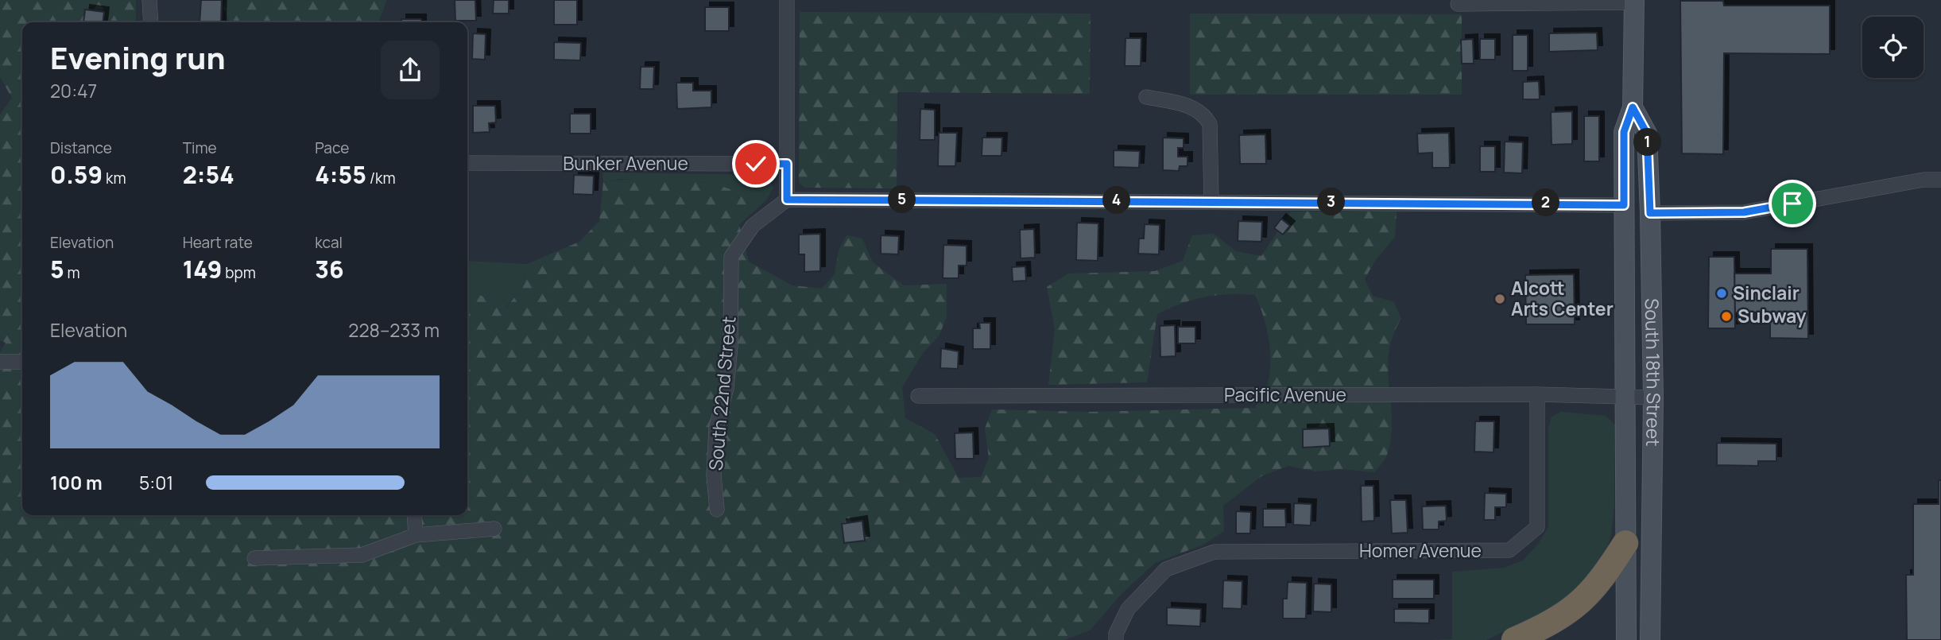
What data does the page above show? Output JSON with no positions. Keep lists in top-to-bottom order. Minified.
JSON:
{"streets":{"main road":["South 18th Street"],"street":["Bunker Avenue","South 22nd Street","Pacific Avenue","Homer Avenue"]},"crossings":[["South 18th Street","Pacific Avenue"],["Pacific Avenue","Homer Avenue"]],"places":["Sinclair","Alcott Arts Center","Subway"],"page":{"heading":["Evening run","20:47"],"stats":[["Distance","0.59 km"],["Time","2:54"],["Pace","4:55 /km"],["Elevation","5 m"],["Heart rate","149 bpm"],["kcal","36"]],"pins":["1","5","4","3","2"],"chart":["Elevation","228–233 m"],"list":[{"name":"100 m","note":"5:01"}]}}
